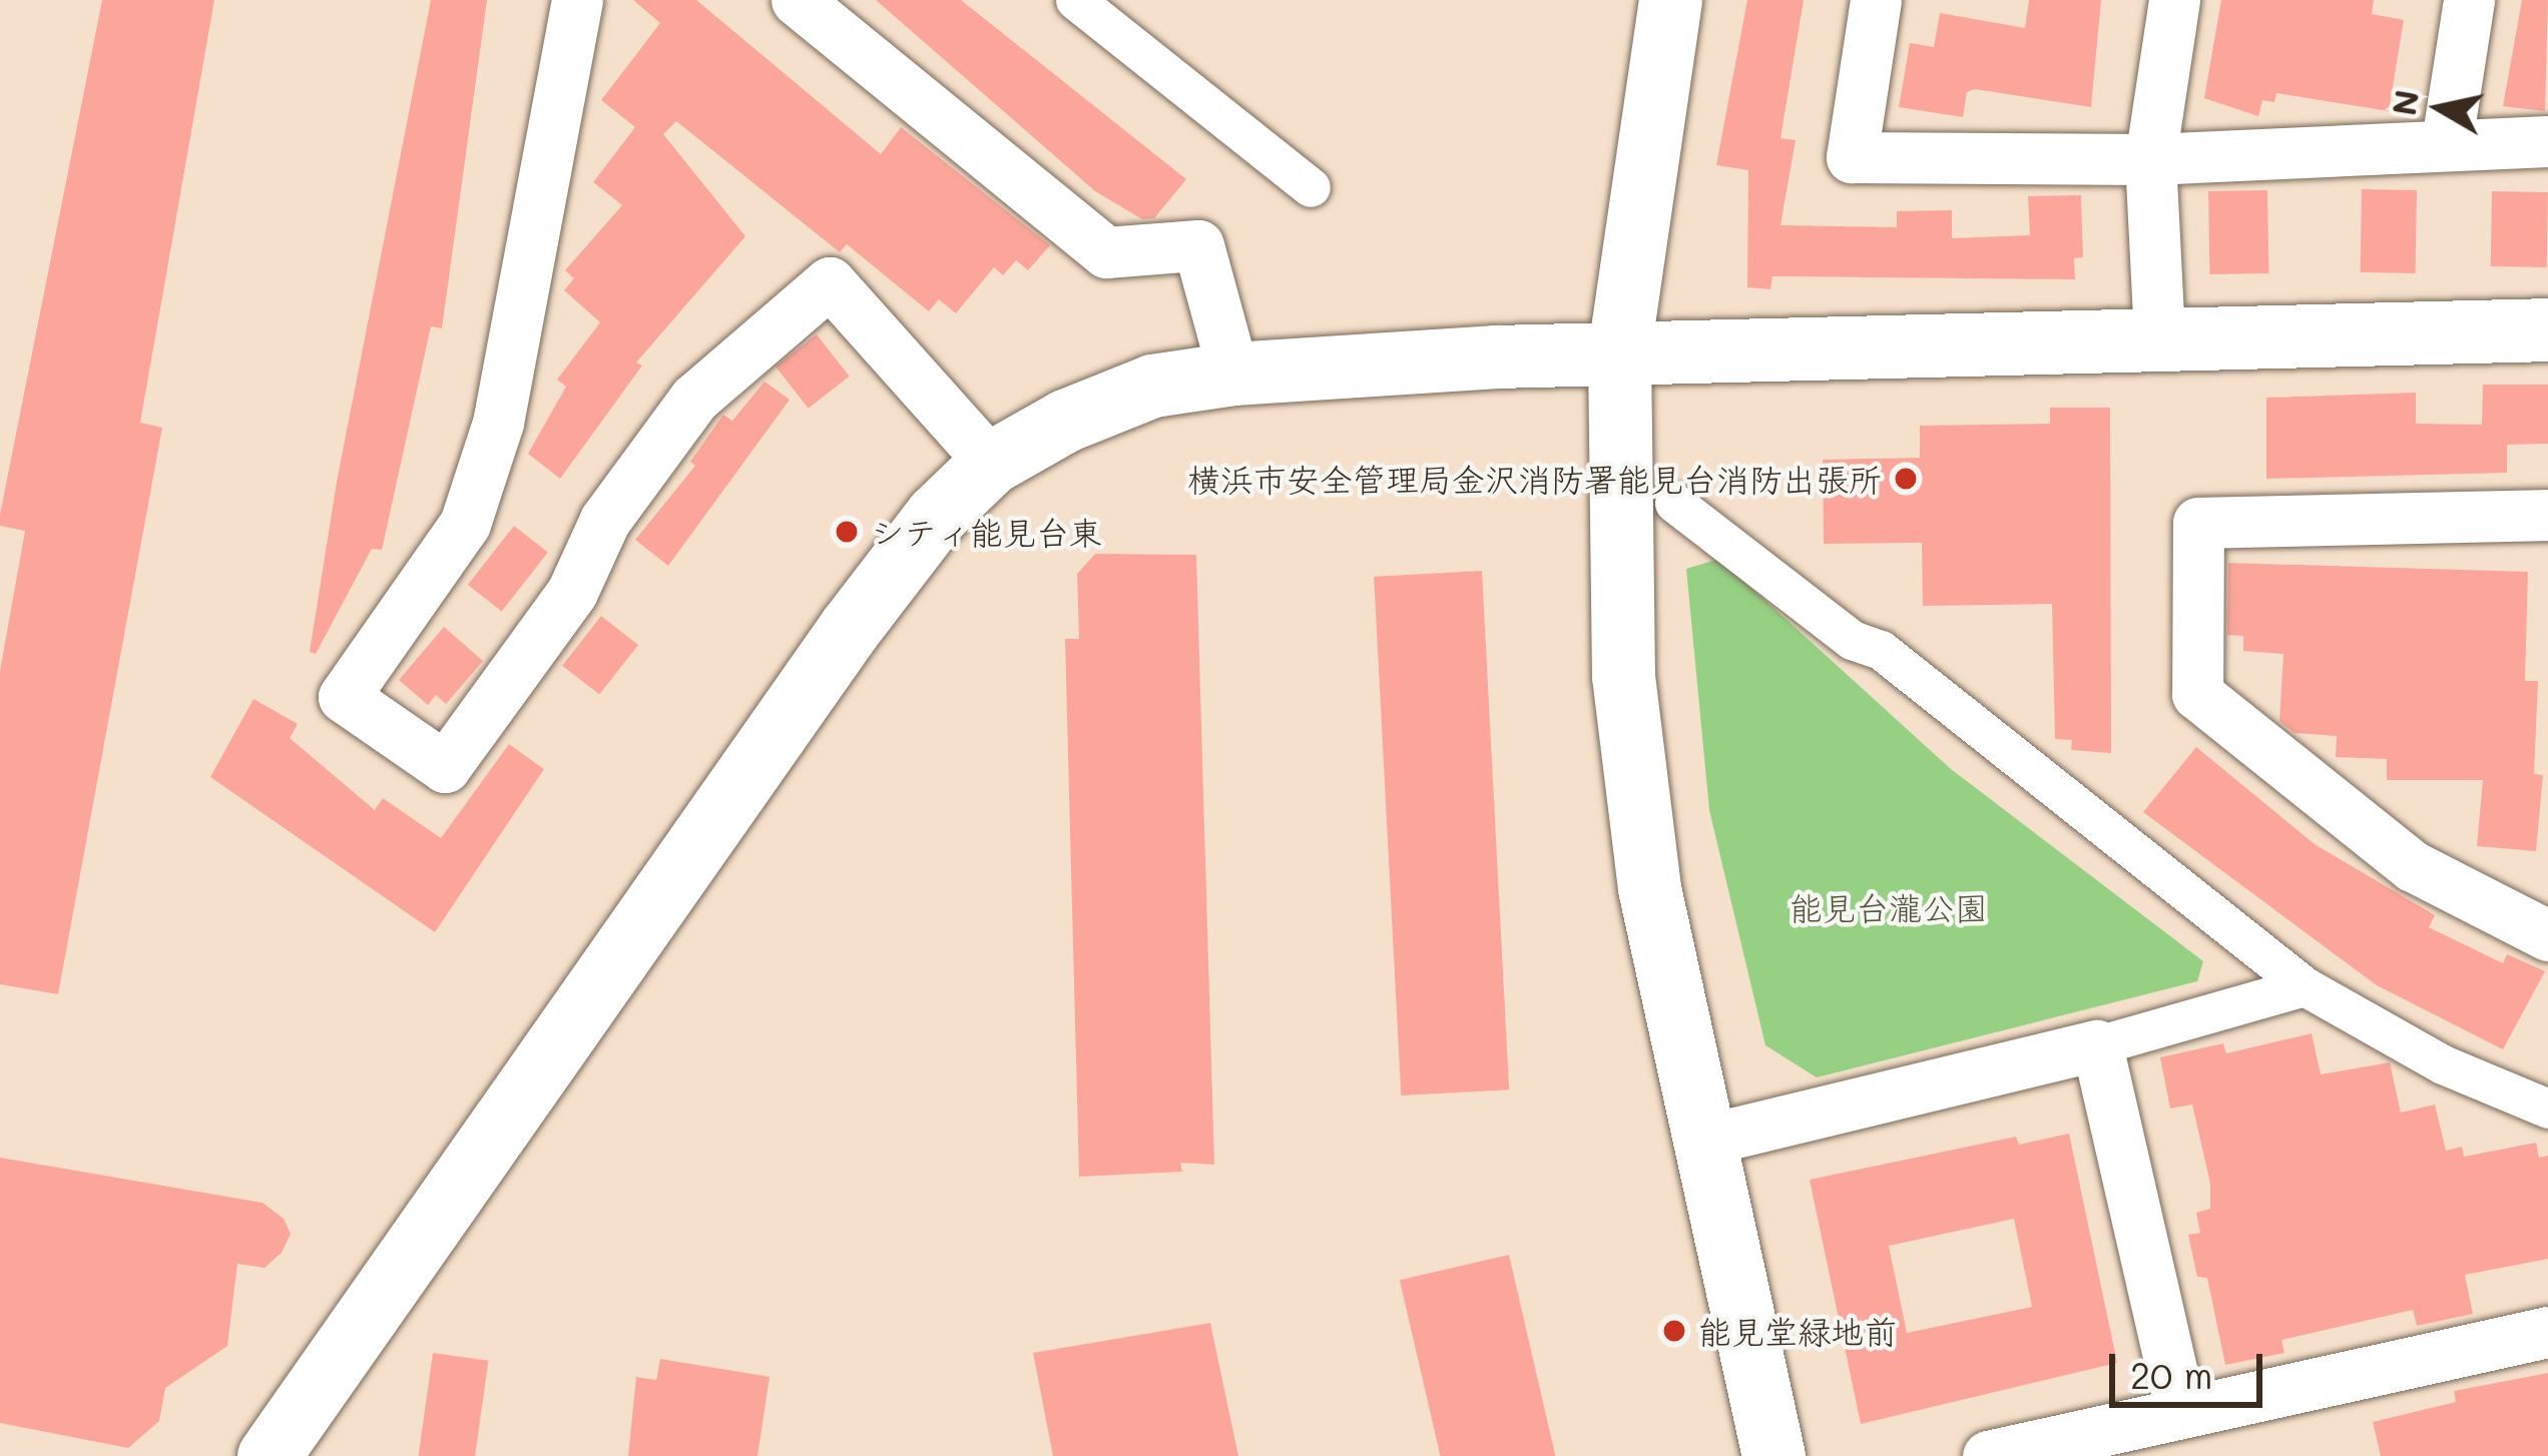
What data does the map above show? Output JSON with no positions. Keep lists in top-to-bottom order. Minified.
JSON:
{"parks":["能見台瀧公園"],"places":["横浜市安全管理局金沢消防署能見台消防出張所","シティ能見台東","能見堂緑地前"],"scale_bar":"20 m","north":"left"}
